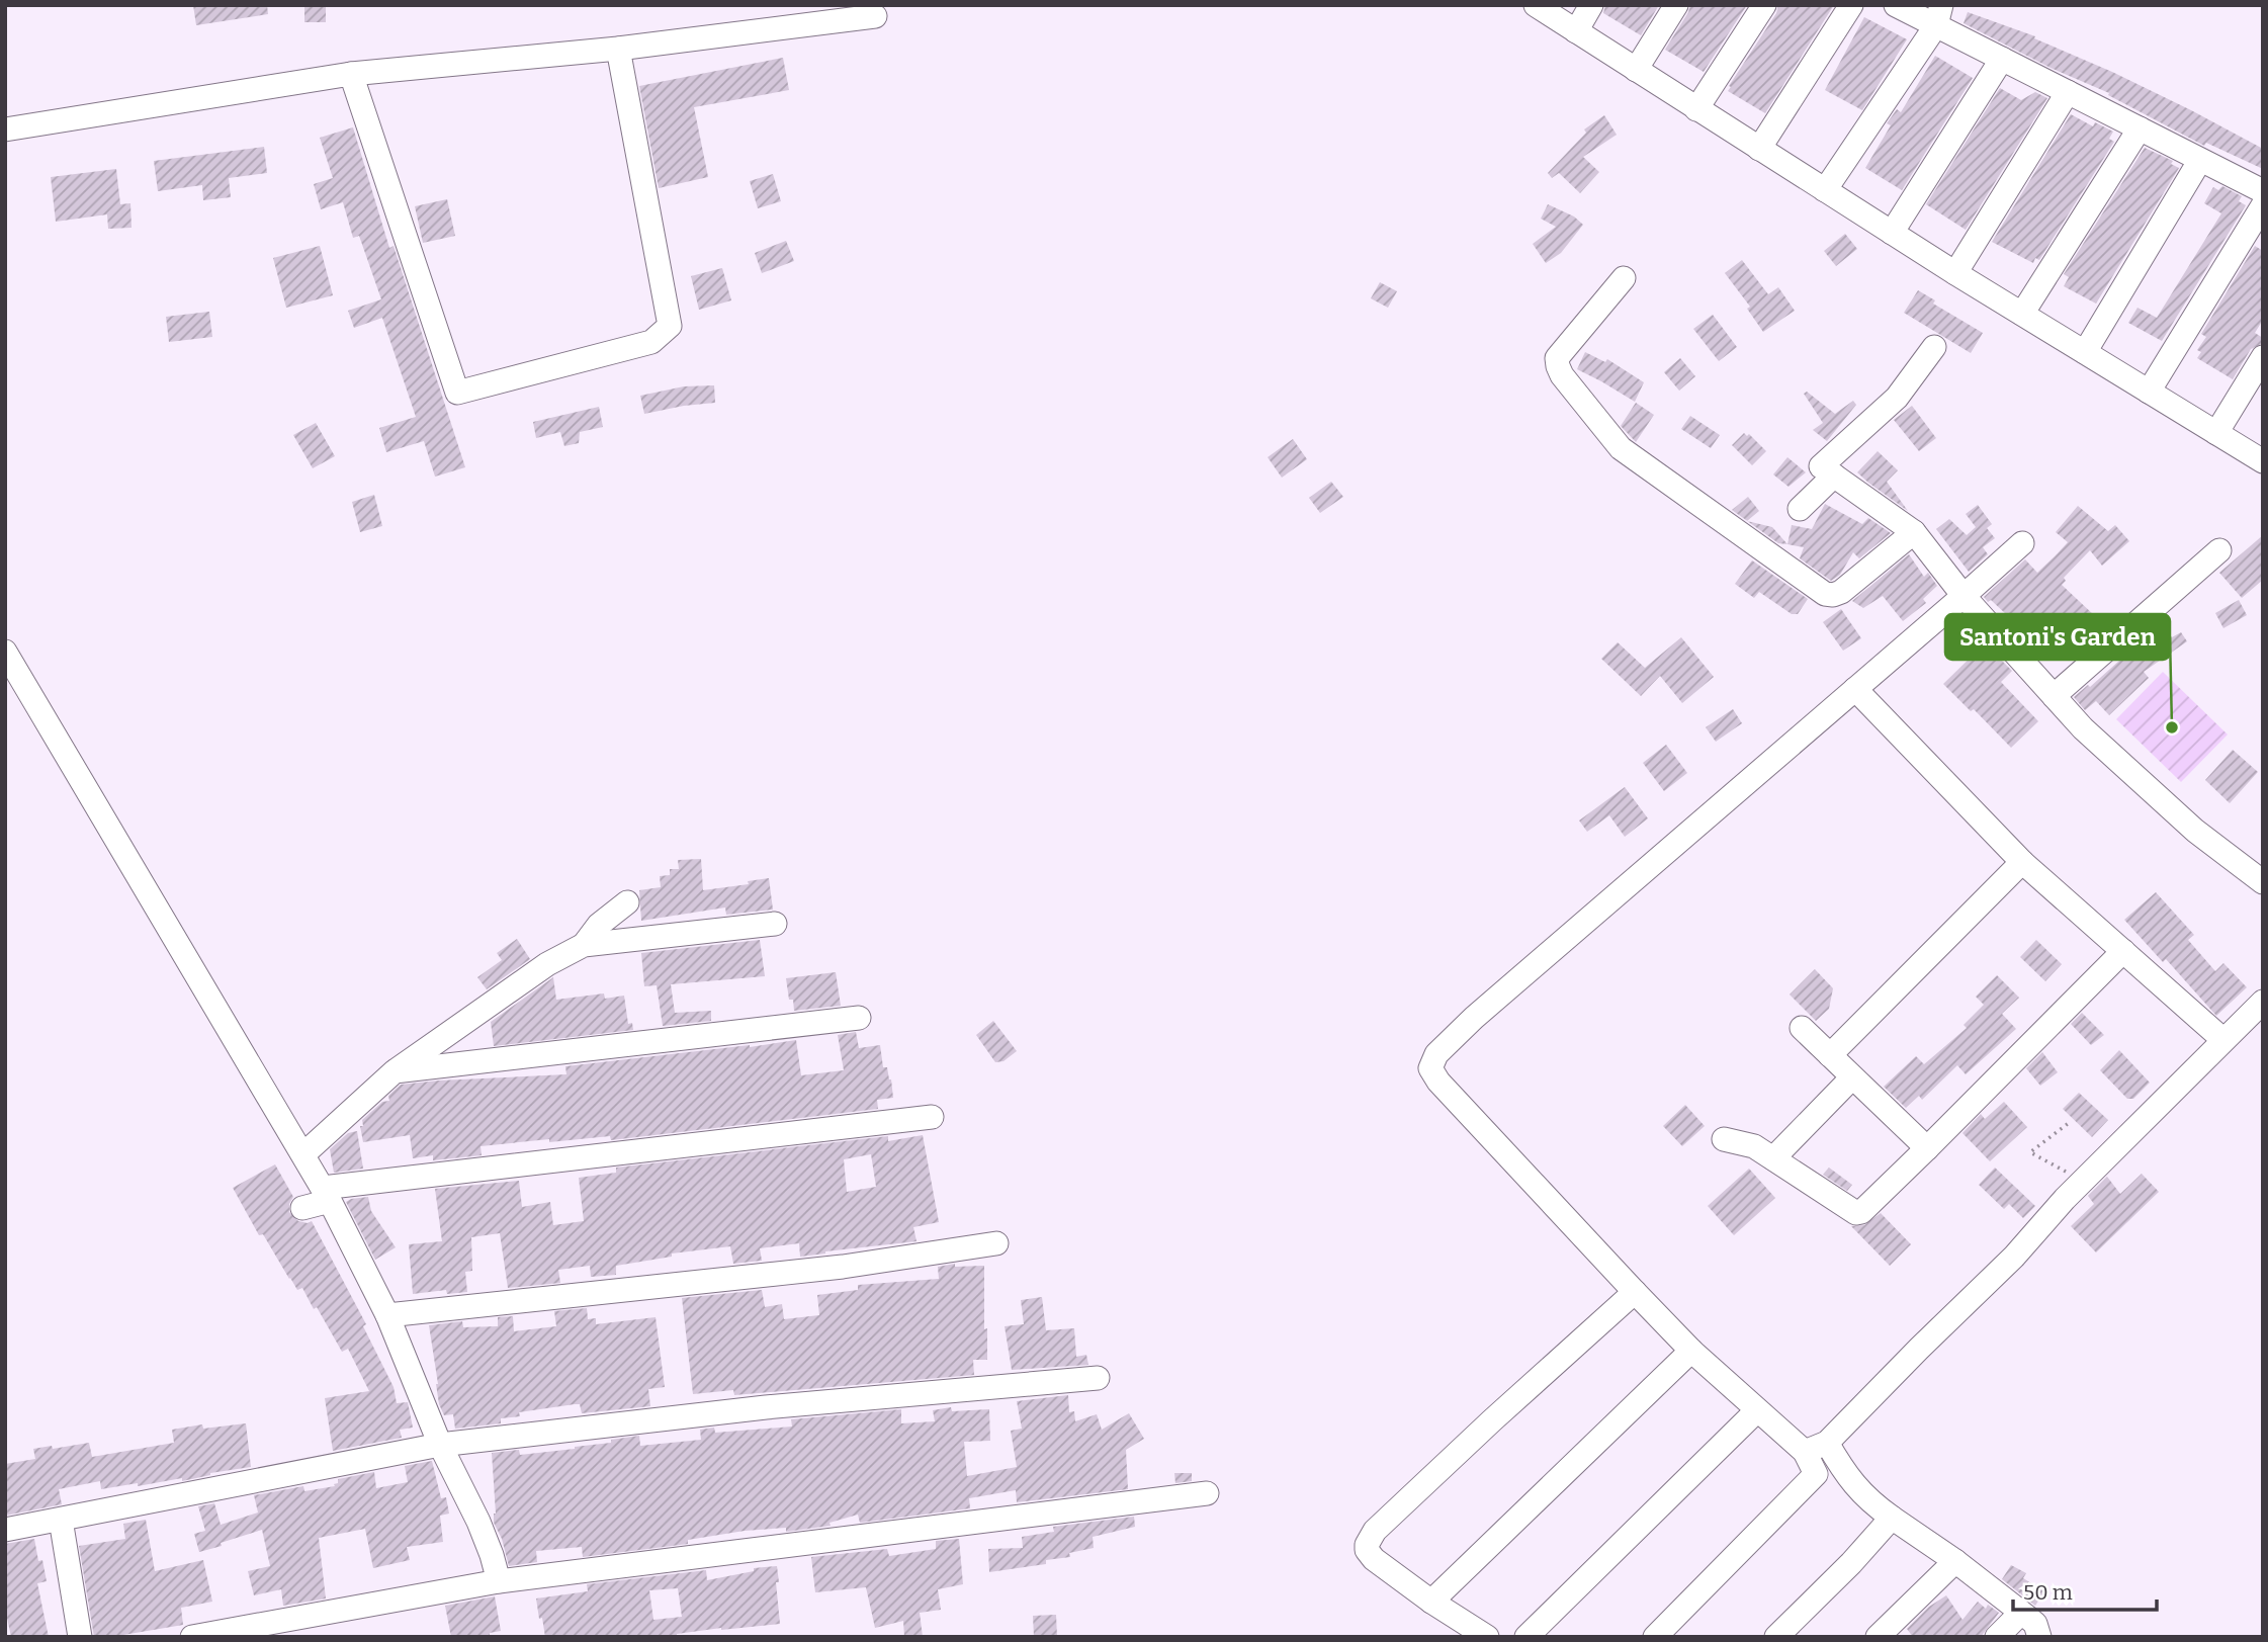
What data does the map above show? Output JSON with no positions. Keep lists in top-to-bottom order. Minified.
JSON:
{"places":["Santoni's Garden"],"scale_bar":"50 m"}
